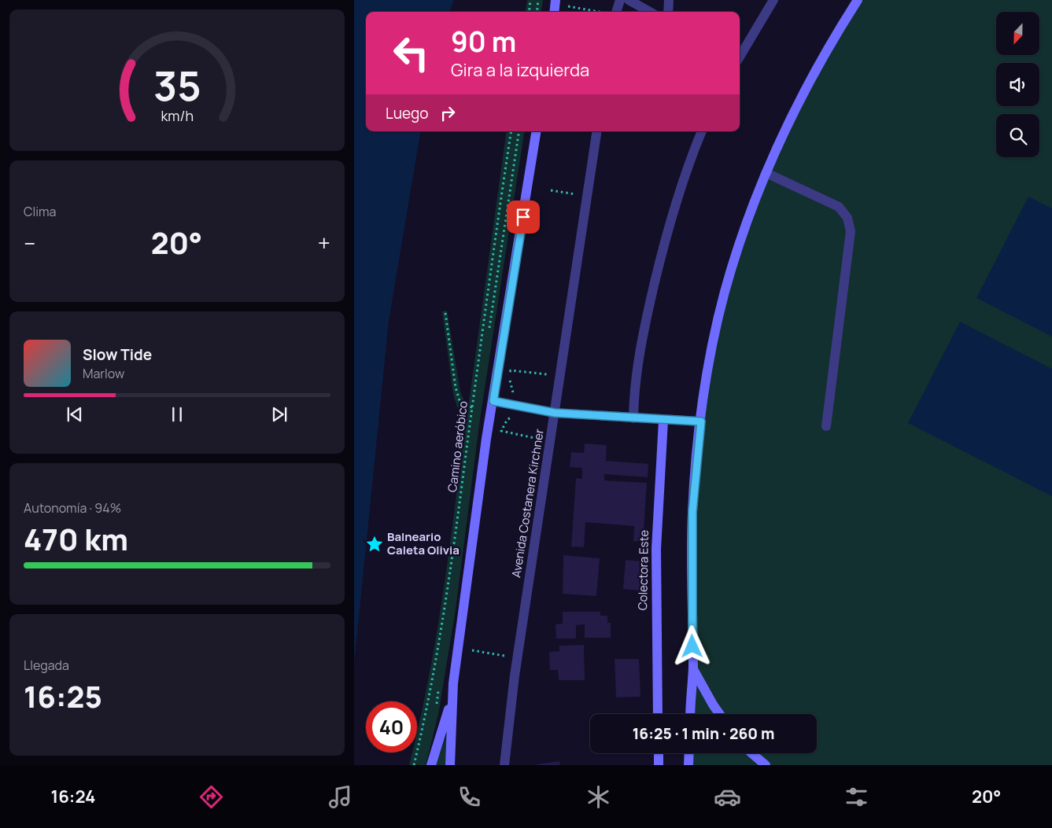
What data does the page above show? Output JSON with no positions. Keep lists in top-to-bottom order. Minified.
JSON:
{"streets":{"street":["Avenida Costanera Kirchner","Colectora Este"],"path":["Camino aeróbico"]},"places":{"place":["Balneario Caleta Olivia"]},"north":"bottom","page":{"turn":["90 m","Gira a la izquierda"],"then":"Luego","tile":["Clima",["Autonomía · 94%","470 km"],["Llegada","16:25"]],"heat":["−","20°","+"],"song":["Slow Tide","Marlow"],"limit":"40","trip":"16:25 · 1 min · 260 m","tabs":["16:24","20°"],"gauge":["35","km/h"]}}
